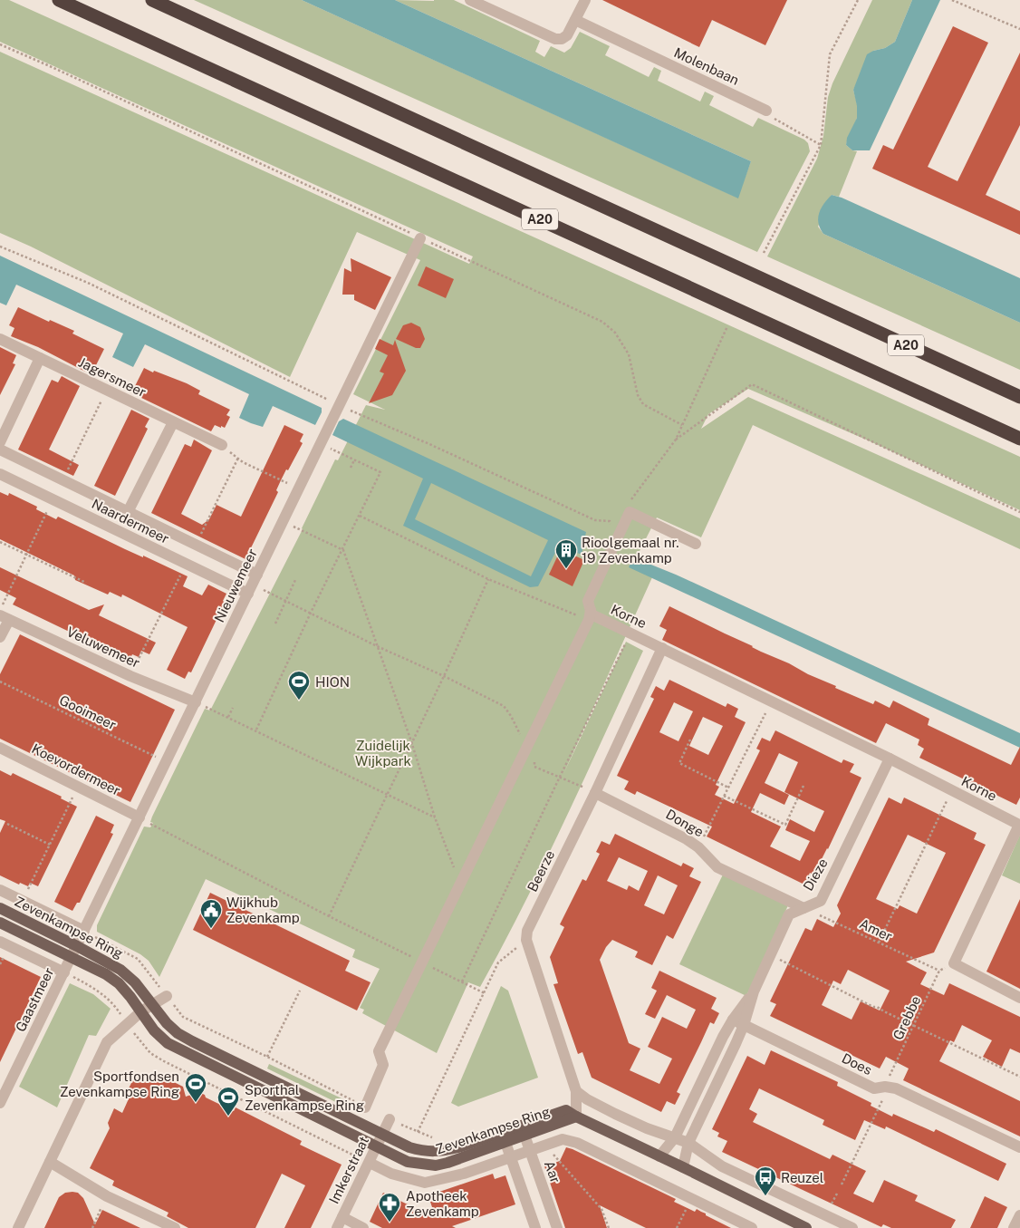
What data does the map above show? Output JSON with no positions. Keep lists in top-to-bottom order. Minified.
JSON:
{"streets":{"highway":["A20"],"main road":["Zevenkampse Ring"],"street":["Molenbaan","Jagersmeer","Naardermeer","Nieuwemeer","Korne","Veluwemeer","Koevordermeer","Donge","Beerze","Dieze","Gaastmeer","Does","Imkerstraat","Aar"],"path":["Gooimeer","Amer","Grebbe"]},"crossings":[["Naardermeer","Nieuwemeer"],["Nieuwemeer","Veluwemeer"],["Nieuwemeer","Gooimeer"],["Nieuwemeer","Koevordermeer"],["Nieuwemeer","Zevenkampse Ring"],["Nieuwemeer","Gaastmeer"],["Korne","Beerze"],["Korne","Dieze"],["Donge","Beerze"],["Donge","Dieze"],["Donge","Amer"],["Dieze","Amer"],["Dieze","Does"],["Zevenkampse Ring","Gaastmeer"],["Zevenkampse Ring","Imkerstraat"],["Zevenkampse Ring","Aar"],["Amer","Grebbe"],["Grebbe","Does"]],"parks":["Zuidelijk Wijkpark"],"places":{"building":["Rioolgemaal nr. 19 Zevenkamp"],"sports":["HION","Sportfondsen Zevenkampse Ring","Sporthal Zevenkampse Ring"],"public building":["Wijkhub Zevenkamp"],"bus stop":["Reuzel"],"pharmacy":["Apotheek Zevenkamp"]}}
